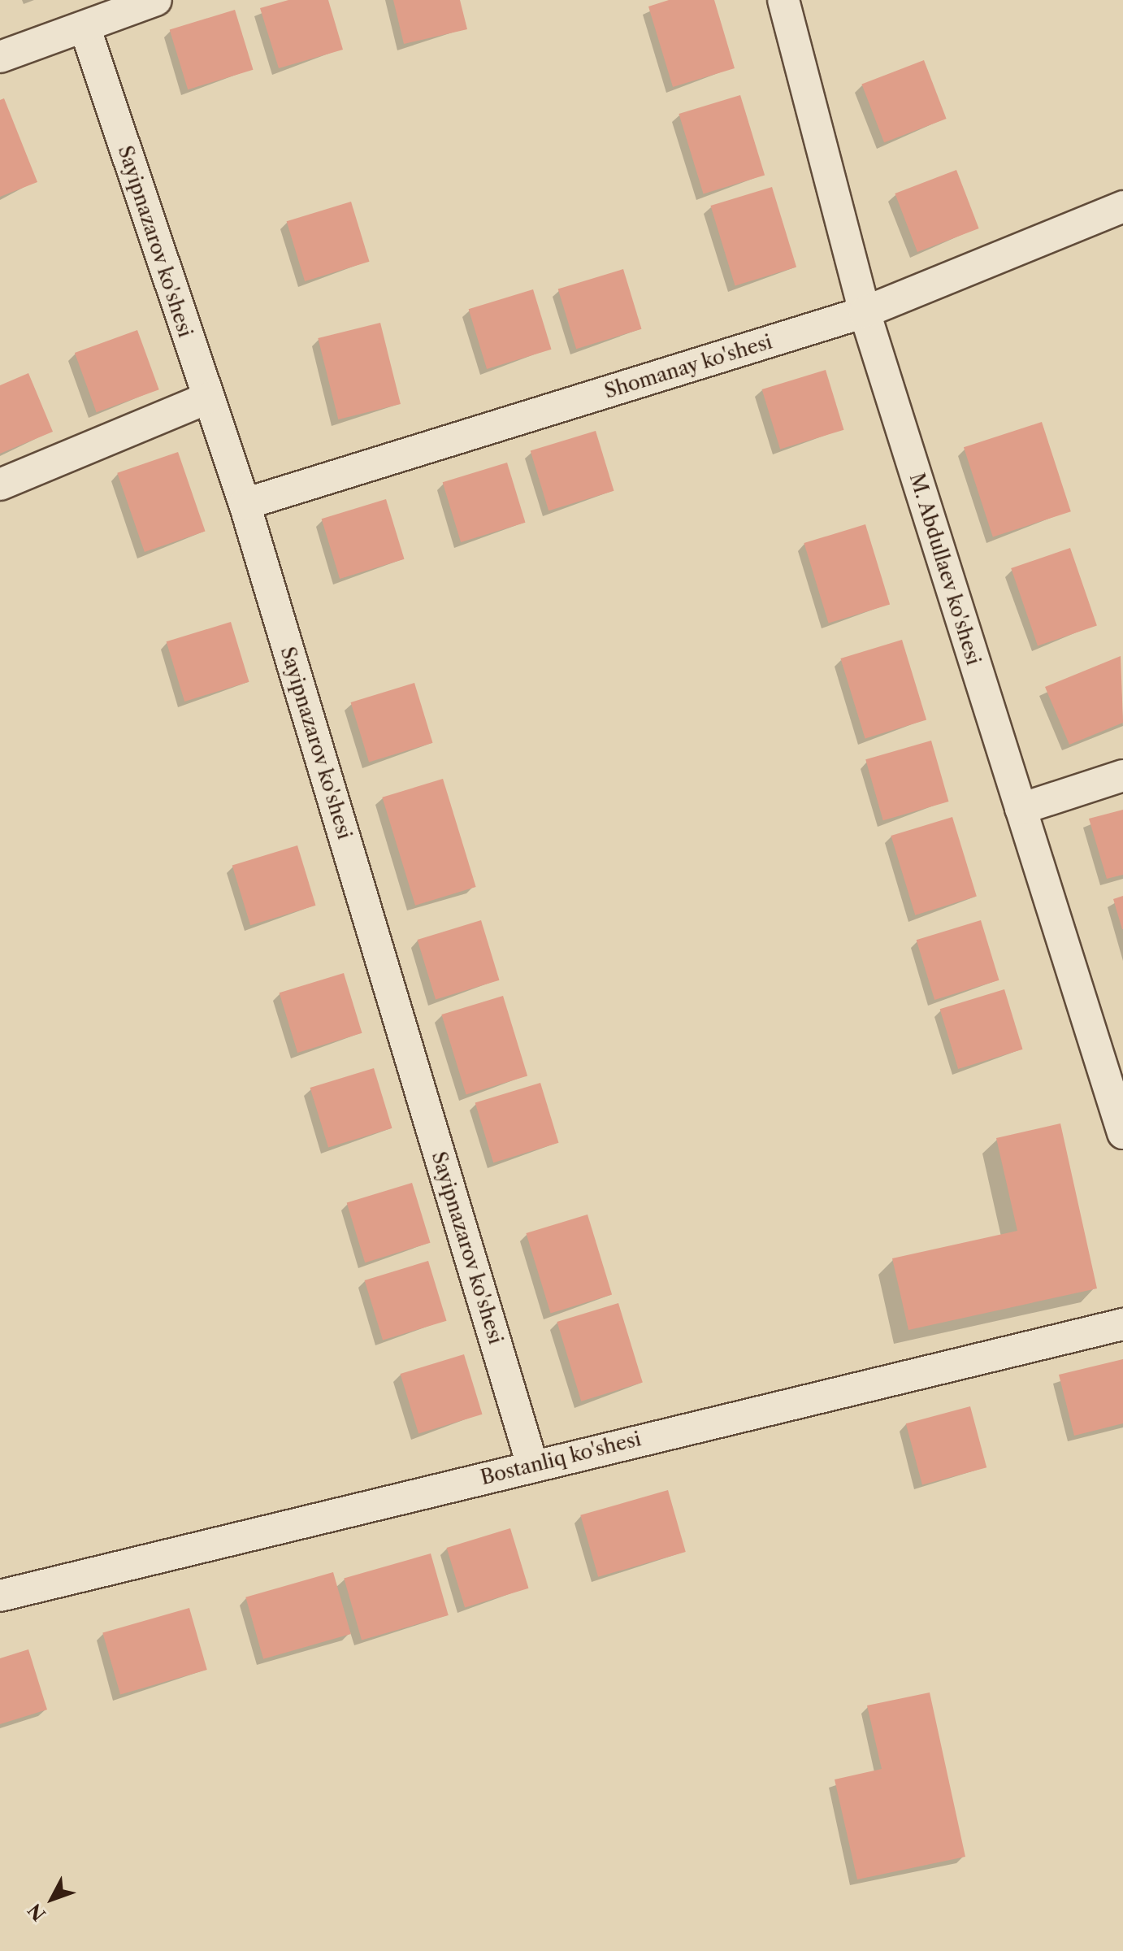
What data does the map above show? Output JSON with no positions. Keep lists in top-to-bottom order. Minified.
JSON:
{"streets":{"street":["Sayipnazarov ko'shesi","Shomanay ko'shesi","M. Abdullaev ko'shesi","Bostanliq ko'shesi"]},"crossings":[["Sayipnazarov ko'shesi","Shomanay ko'shesi"],["Sayipnazarov ko'shesi","Bostanliq ko'shesi"],["Shomanay ko'shesi","M. Abdullaev ko'shesi"]],"north":"bottom left"}
